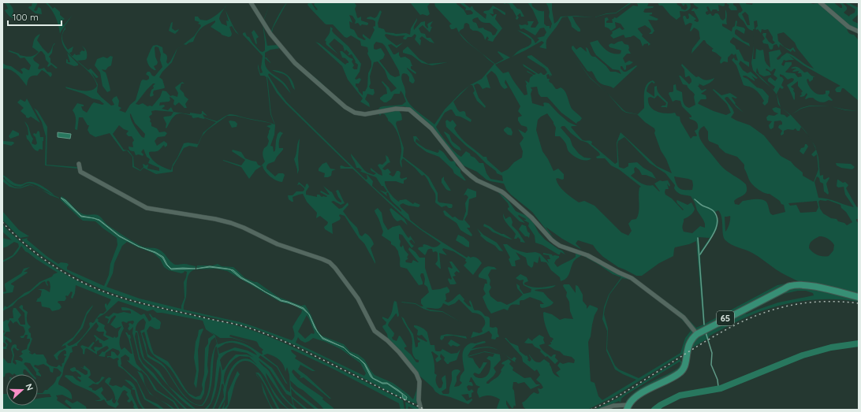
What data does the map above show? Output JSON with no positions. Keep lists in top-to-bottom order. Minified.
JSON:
{"streets":{"main road":["65"]},"scale_bar":"100 m","north":"right"}
